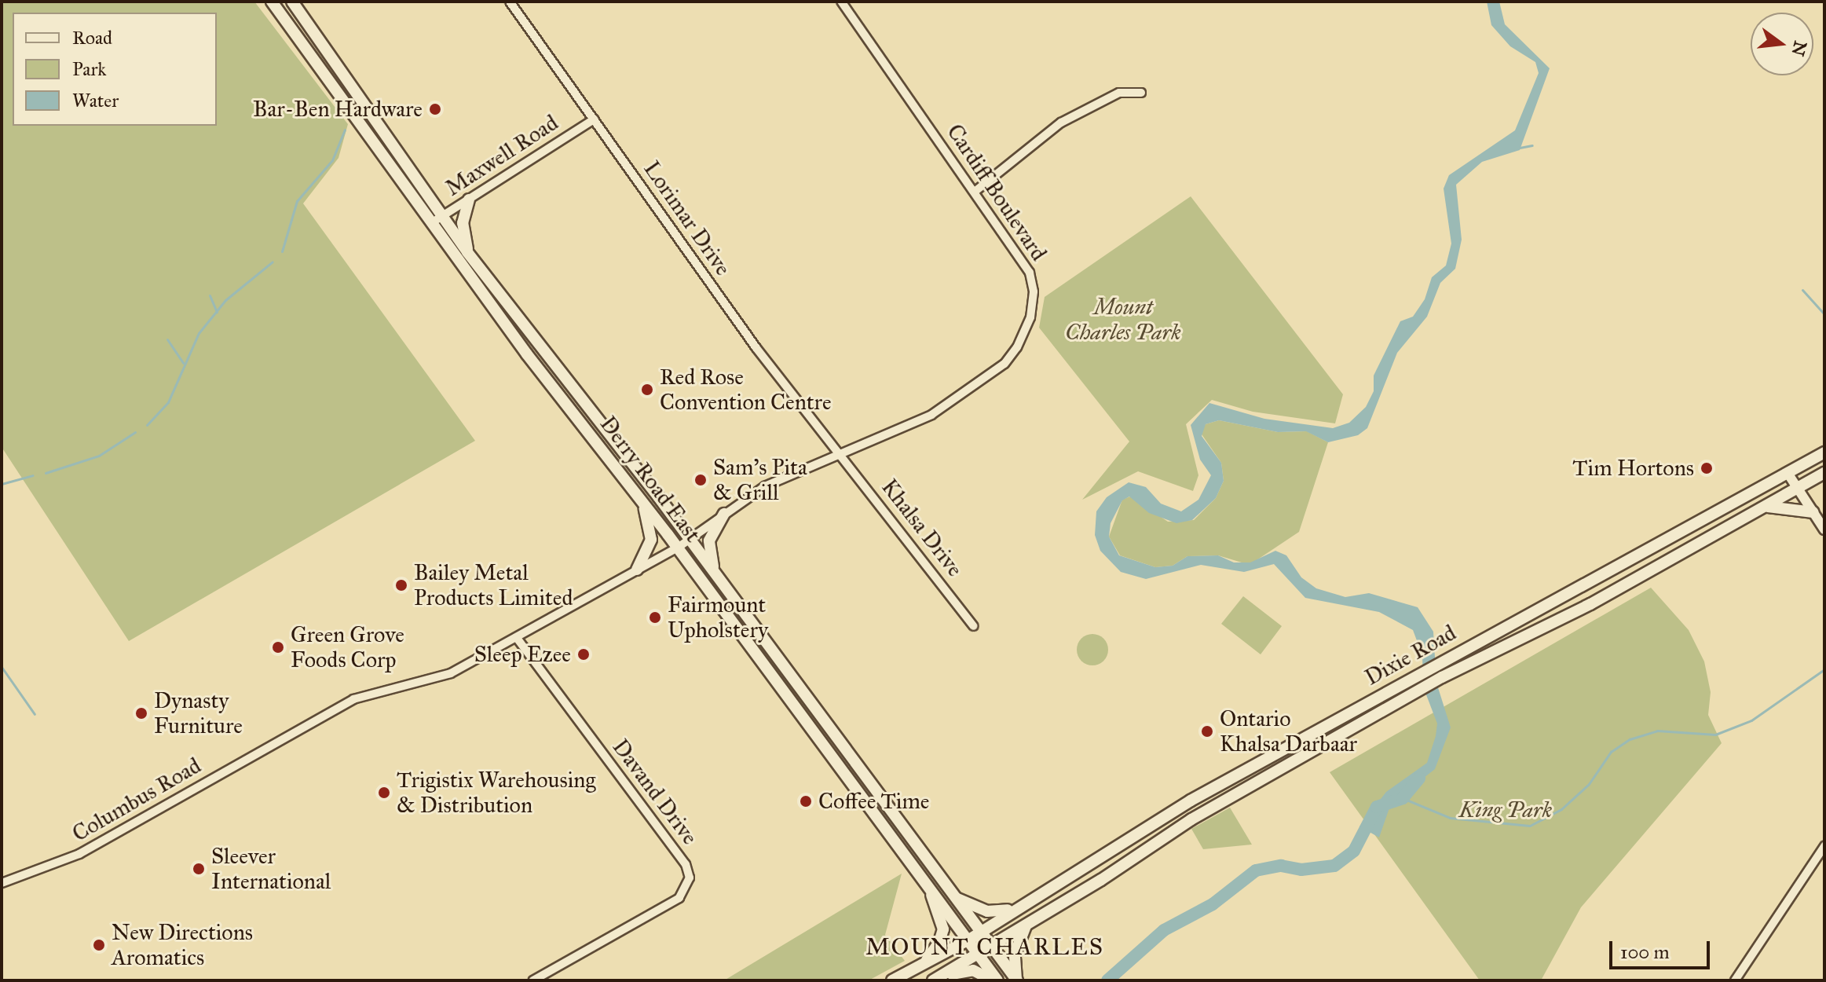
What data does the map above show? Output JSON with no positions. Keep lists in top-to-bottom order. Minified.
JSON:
{"streets":{"main road":["Derry Road East","Dixie Road"],"street":["Maxwell Road","Cardiff Boulevard","Lorimar Drive","Khalsa Drive","Davand Drive","Columbus Road"]},"crossings":[["Maxwell Road","Lorimar Drive"],["Maxwell Road","Derry Road East"],["Cardiff Boulevard","Lorimar Drive"],["Cardiff Boulevard","Derry Road East"],["Cardiff Boulevard","Khalsa Drive"],["Cardiff Boulevard","Columbus Road"],["Lorimar Drive","Khalsa Drive"],["Derry Road East","Dixie Road"],["Derry Road East","Columbus Road"],["Davand Drive","Columbus Road"]],"districts":["MOUNT CHARLES"],"parks":["Mount Charles Park","King Park"],"places":["Bar-Ben Hardware","Red Rose Convention Centre","Tim Hortons","Sam’s Pita & Grill","Bailey Metal Products Limited","Fairmount Upholstery","Green Grove Foods Corp","Sleep Ezee","Dynasty Furniture","Ontario Khalsa Darbaar","Trigistix Warehousing & Distribution","Coffee Time","Sleever International","New Directions Aromatics"],"legend":["Road","Park","Water"],"scale_bar":"100 m","north":"right"}
